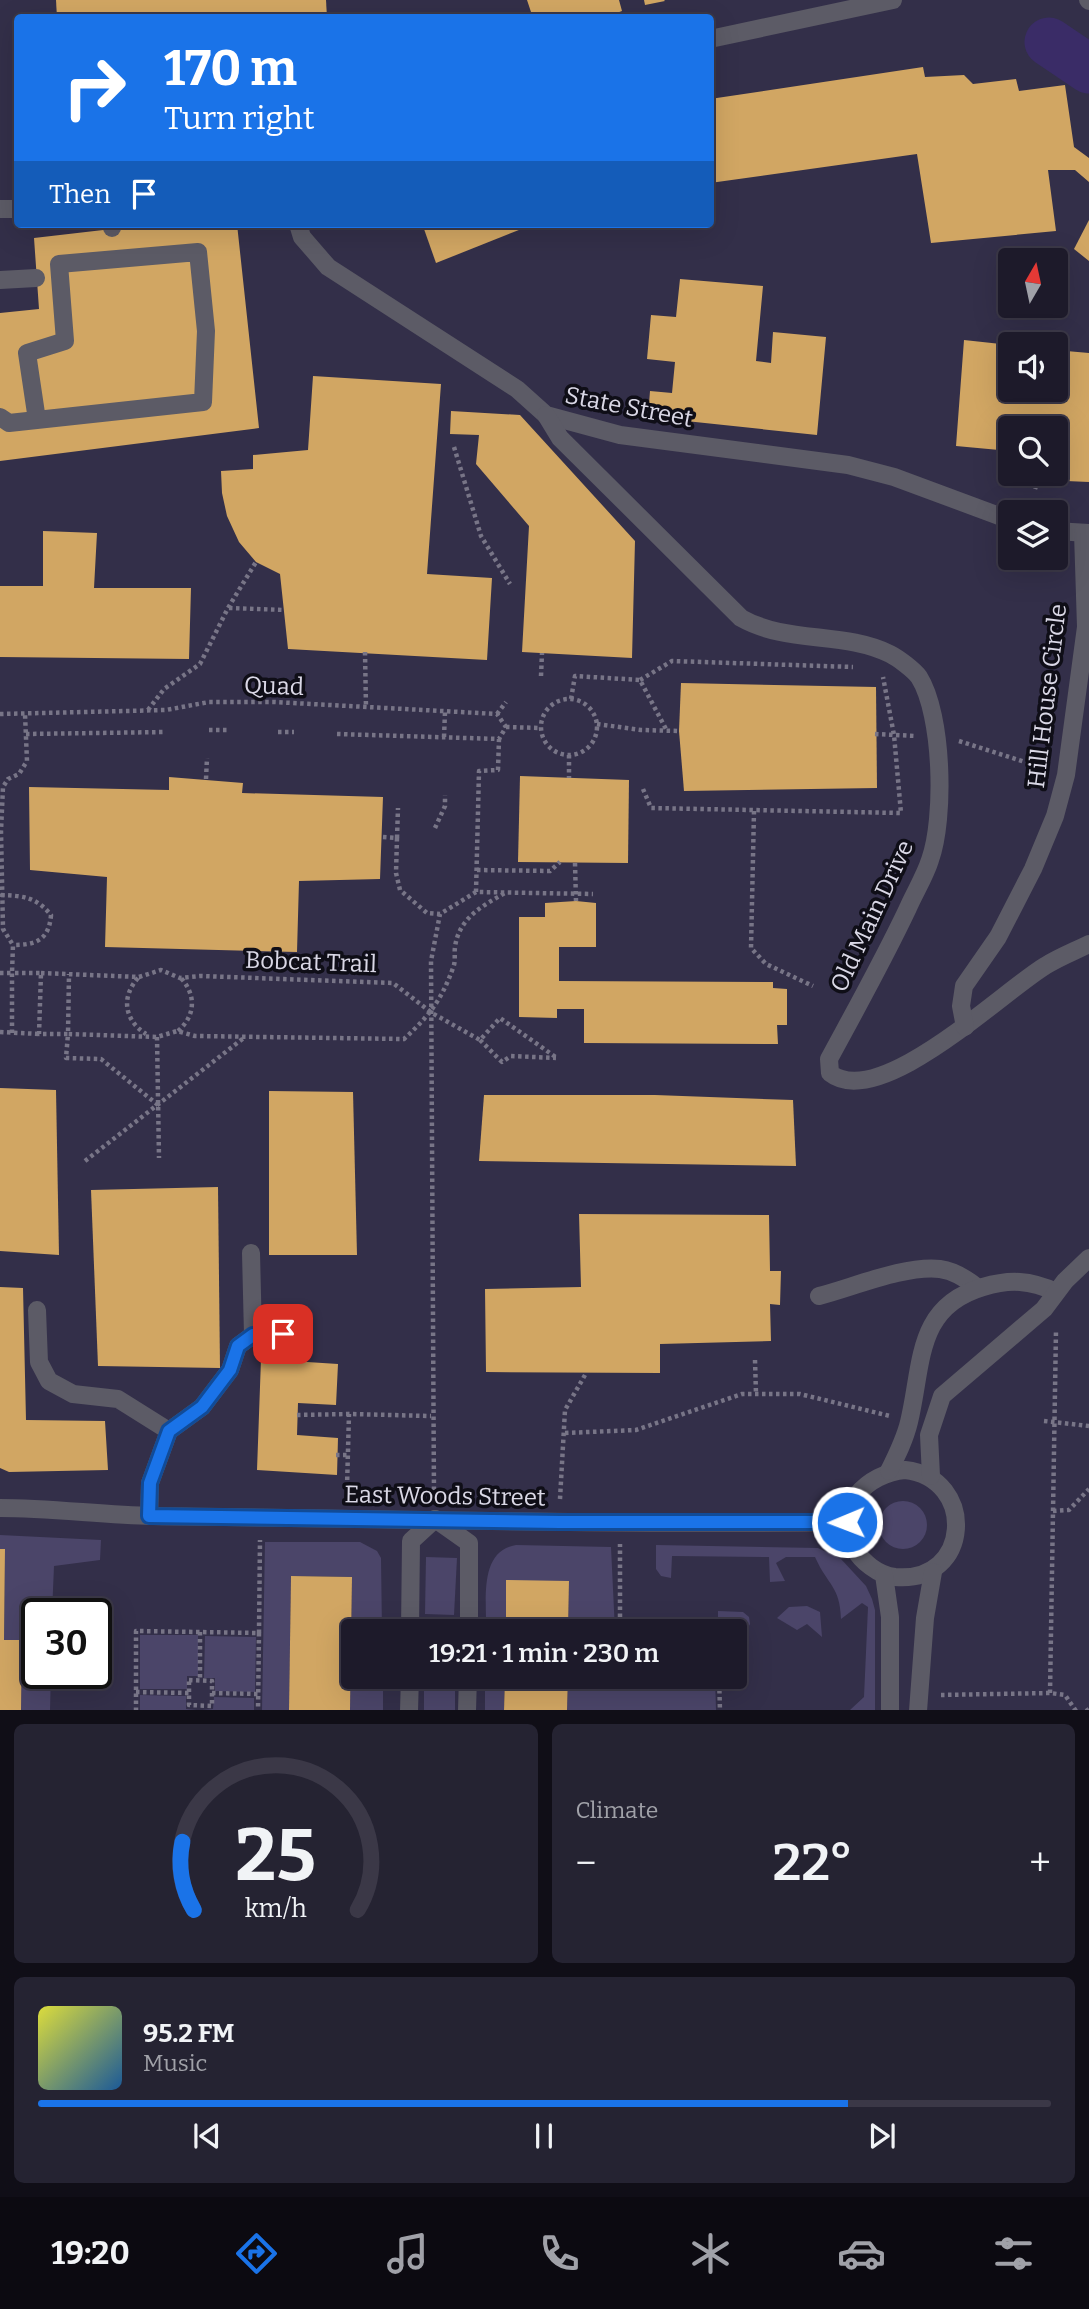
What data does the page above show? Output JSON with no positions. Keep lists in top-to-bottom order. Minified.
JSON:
{"streets":{"street":["State Street","Hill House Circle","Old Main Drive","East Woods Street"],"path":["Quad","Bobcat Trail"]},"crossings":[["State Street","Old Main Drive"],["Hill House Circle","Old Main Drive"]],"north":"top","page":{"turn":["170 m","Turn right"],"then":"Then","limit":"30","trip":"19:21 · 1 min · 230 m","tile":"Climate","heat":["−","22°","+"],"song":["95.2 FM","Music"],"tabs":"19:20","gauge":["25","km/h"]}}
